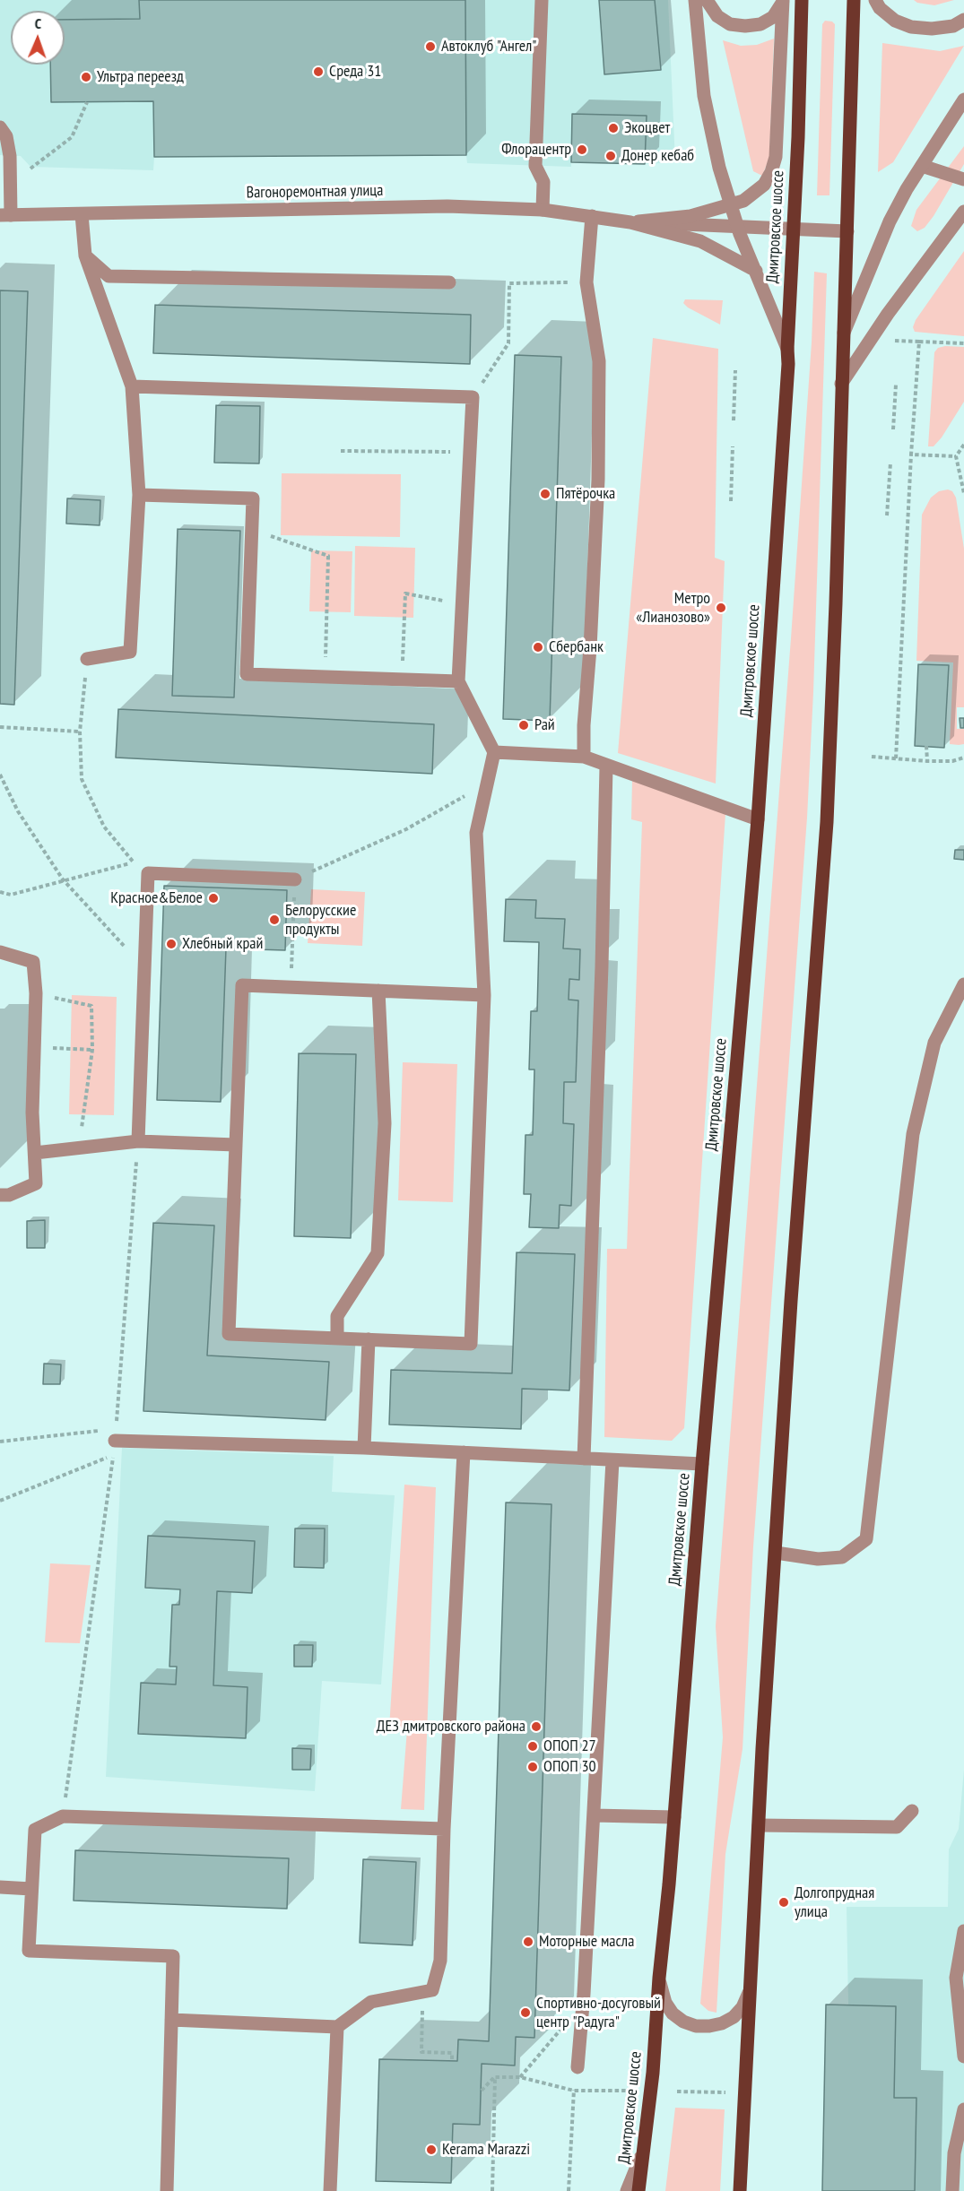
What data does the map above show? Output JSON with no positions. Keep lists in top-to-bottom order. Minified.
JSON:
{"streets":{"main road":["Дмитровское шоссе"],"street":["Вагоноремонтная улица"]},"places":["Автоклуб \"Ангел\"","Среда 31","Ультра переезд","Экоцвет","Флорацентр","Донер кебаб","Пятёрочка","Метро «Лианозово»","Сбербанк","Рай","Красное&Белое","Белорусские продукты","Хлебный край","ДЕЗ дмитровского района","ОПОП 27","ОПОП 30","Долгопрудная улица","Моторные масла","Спортивно-досуговый центр \"Радуга\"","Kerama Marazzi"],"north":"top"}
